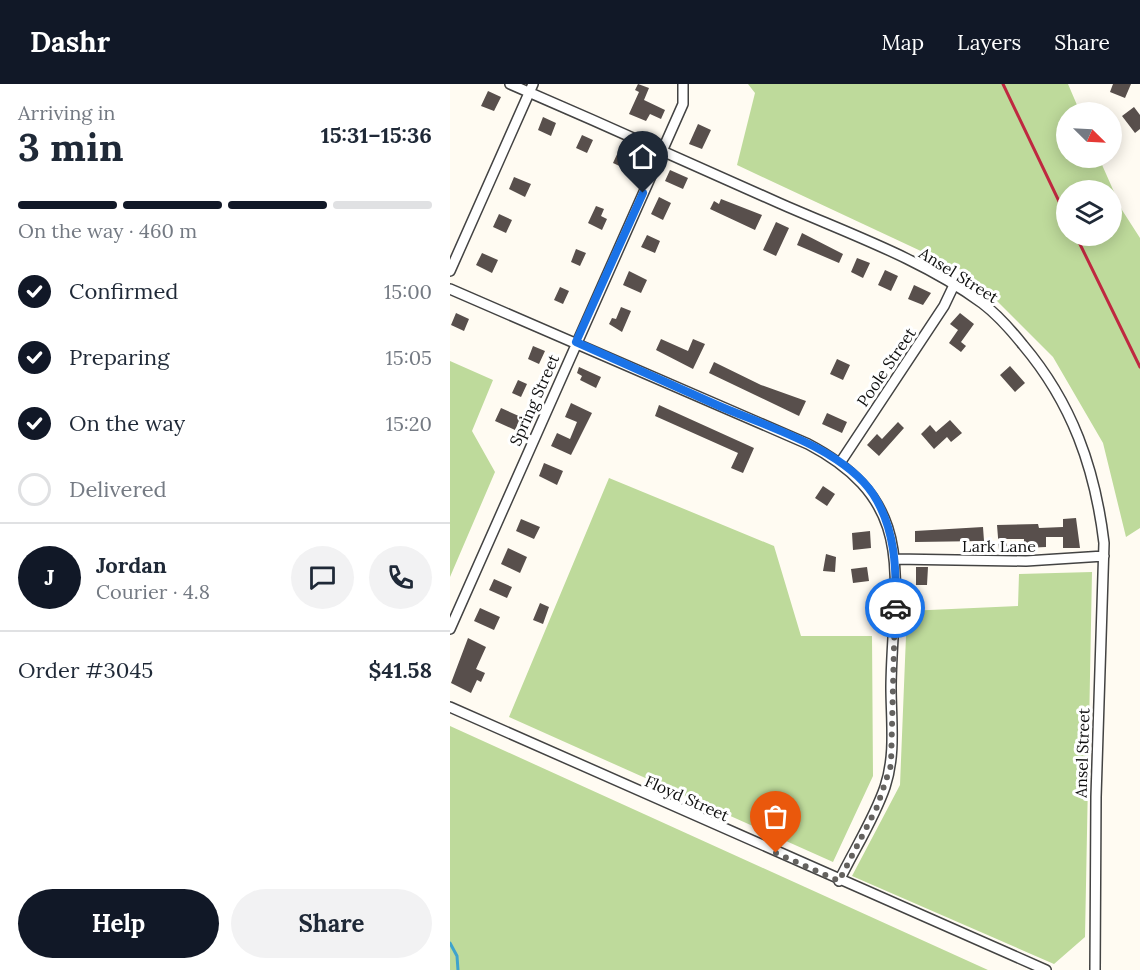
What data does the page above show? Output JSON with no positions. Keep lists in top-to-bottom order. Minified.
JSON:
{"streets":{"street":["Ansel Street","Poole Street","Spring Street","Lark Lane","Floyd Street"]},"crossings":[["Ansel Street","Poole Street"],["Ansel Street","Spring Street"],["Ansel Street","Lark Lane"]],"north":"bottom right","page":{"header":"Dashr","nav":["Map","Layers","Share"],"heading":["3 min","Arriving in","15:31–15:36"],"panel":["Jordan","Courier · 4.8","Order #3045","$41.58"],"bar":"On the way · 460 m","list":[["Confirmed","15:00"],["Preparing","15:05"],["On the way","15:20"],"Delivered"],"round":"J","buttons":["Help","Share"]}}
